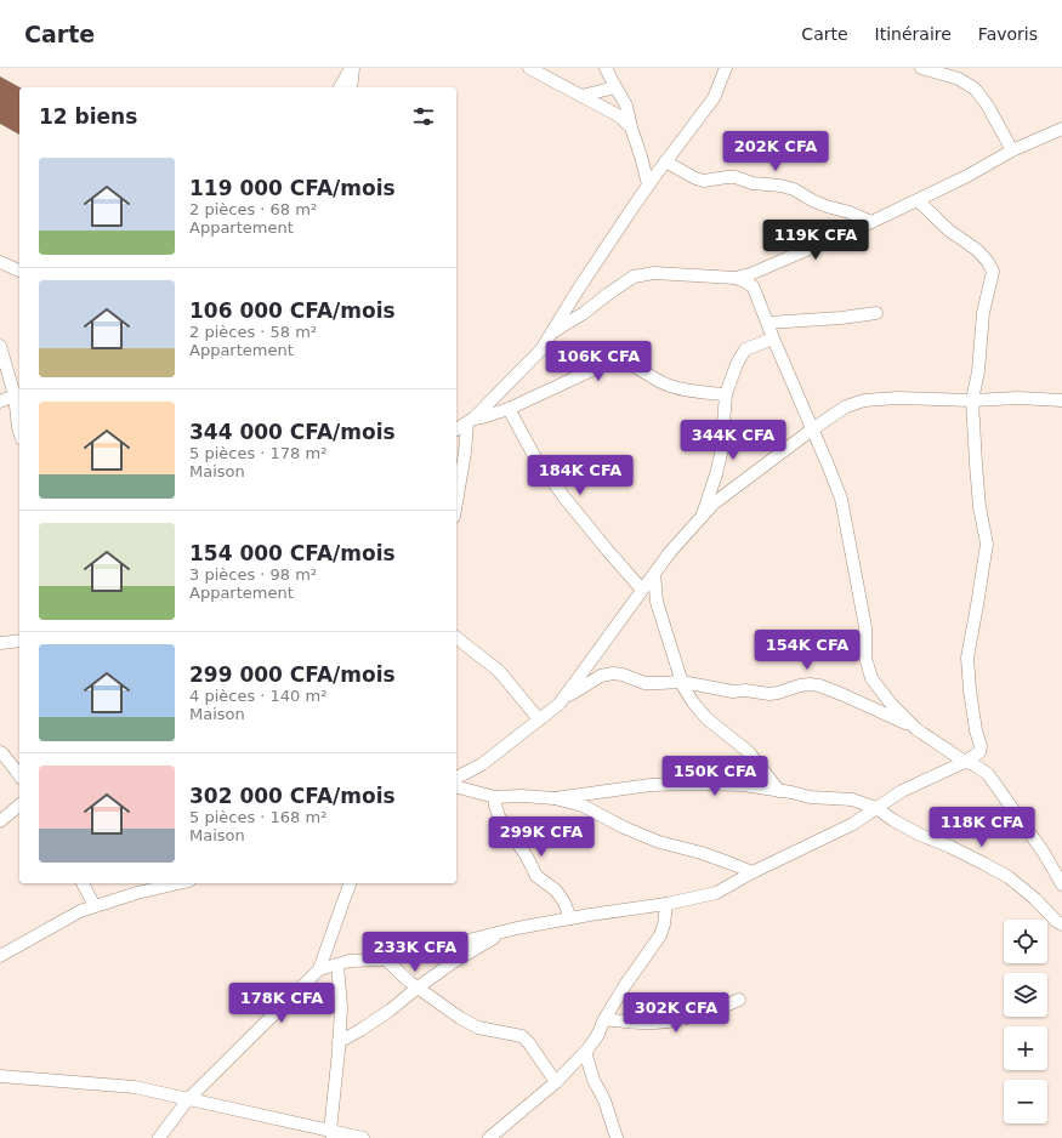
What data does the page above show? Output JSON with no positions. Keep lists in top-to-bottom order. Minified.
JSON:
{"page":{"header":"Carte","nav":["Carte","Itinéraire","Favoris"],"heading":"12 biens","price":["202K CFA","119K CFA","106K CFA","344K CFA","184K CFA","154K CFA","150K CFA","118K CFA","299K CFA","233K CFA","178K CFA","302K CFA"],"list":[{"name":"119 000 CFA/mois","note":"2 pièces · 68 m² · Appartement"},{"name":"106 000 CFA/mois","note":"2 pièces · 58 m² · Appartement"},{"name":"344 000 CFA/mois","note":"5 pièces · 178 m² · Maison"},{"name":"154 000 CFA/mois","note":"3 pièces · 98 m² · Appartement"},{"name":"299 000 CFA/mois","note":"4 pièces · 140 m² · Maison"},{"name":"302 000 CFA/mois","note":"5 pièces · 168 m² · Maison"}],"map_buttons":["+","−"]}}
